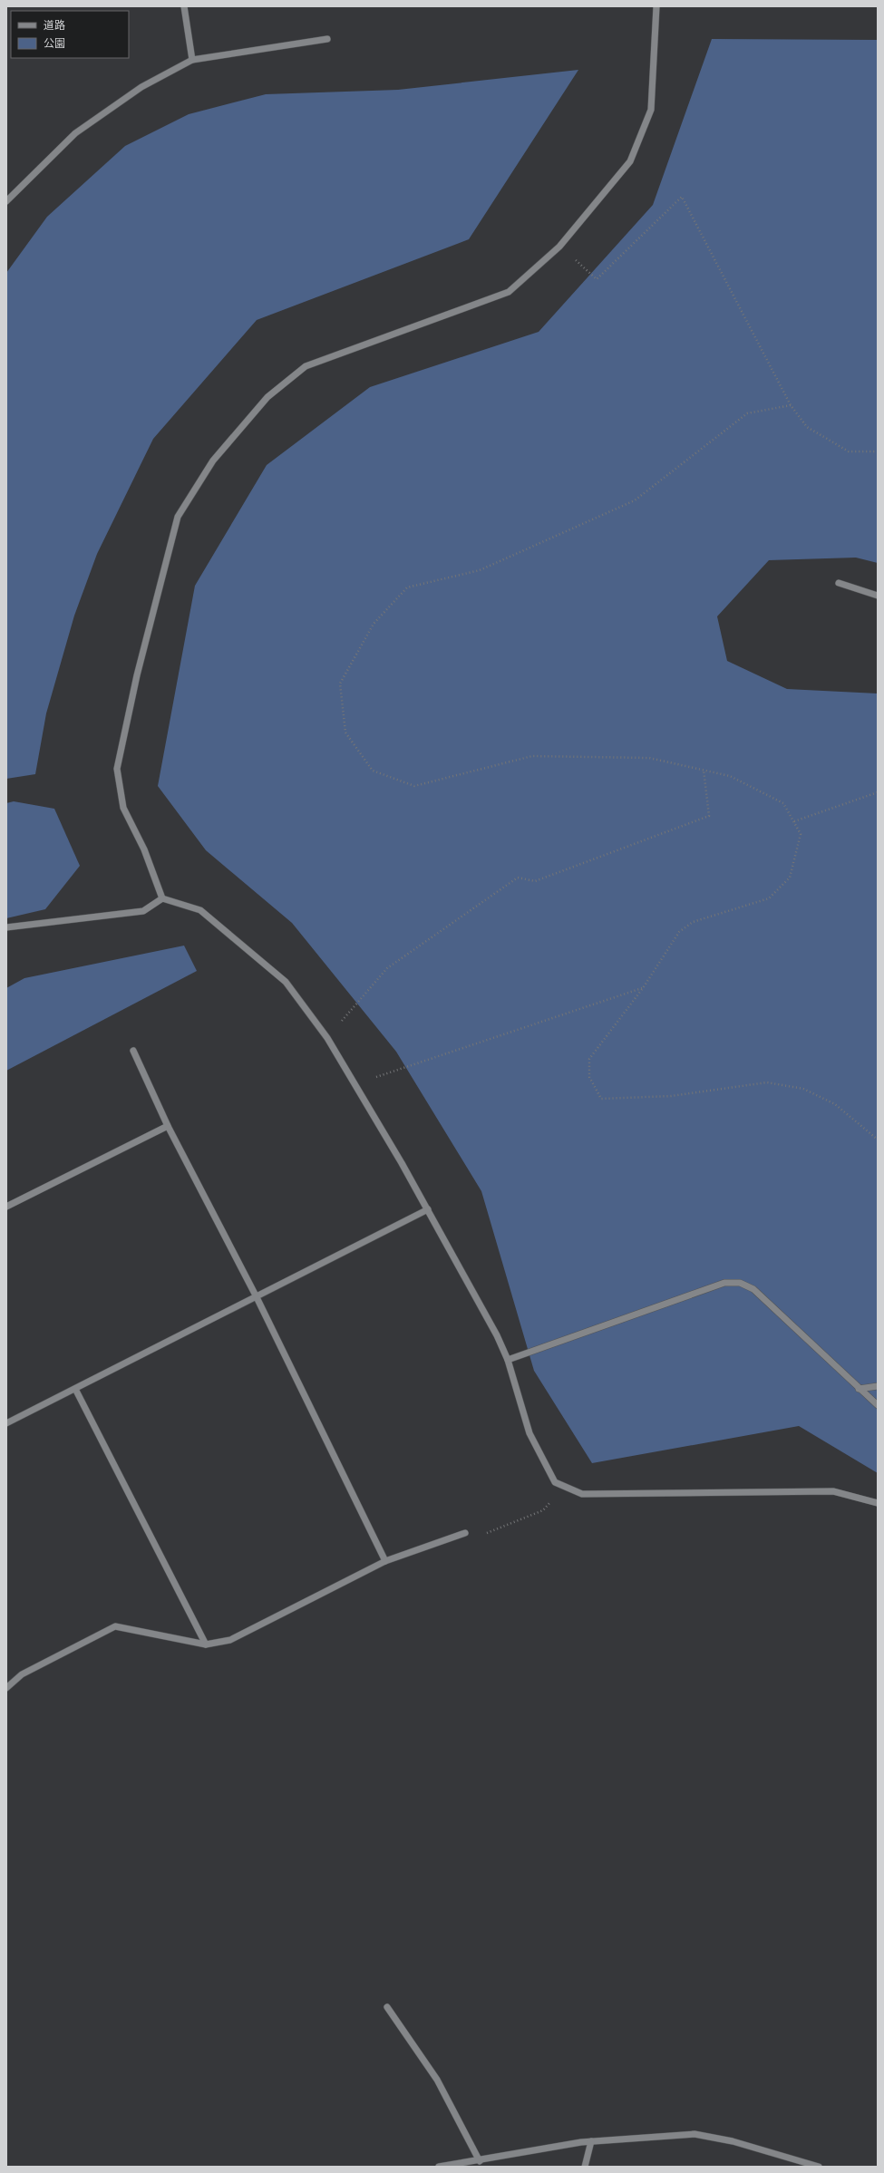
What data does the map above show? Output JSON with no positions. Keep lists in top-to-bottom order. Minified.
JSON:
{"legend":["道路","公園"]}
